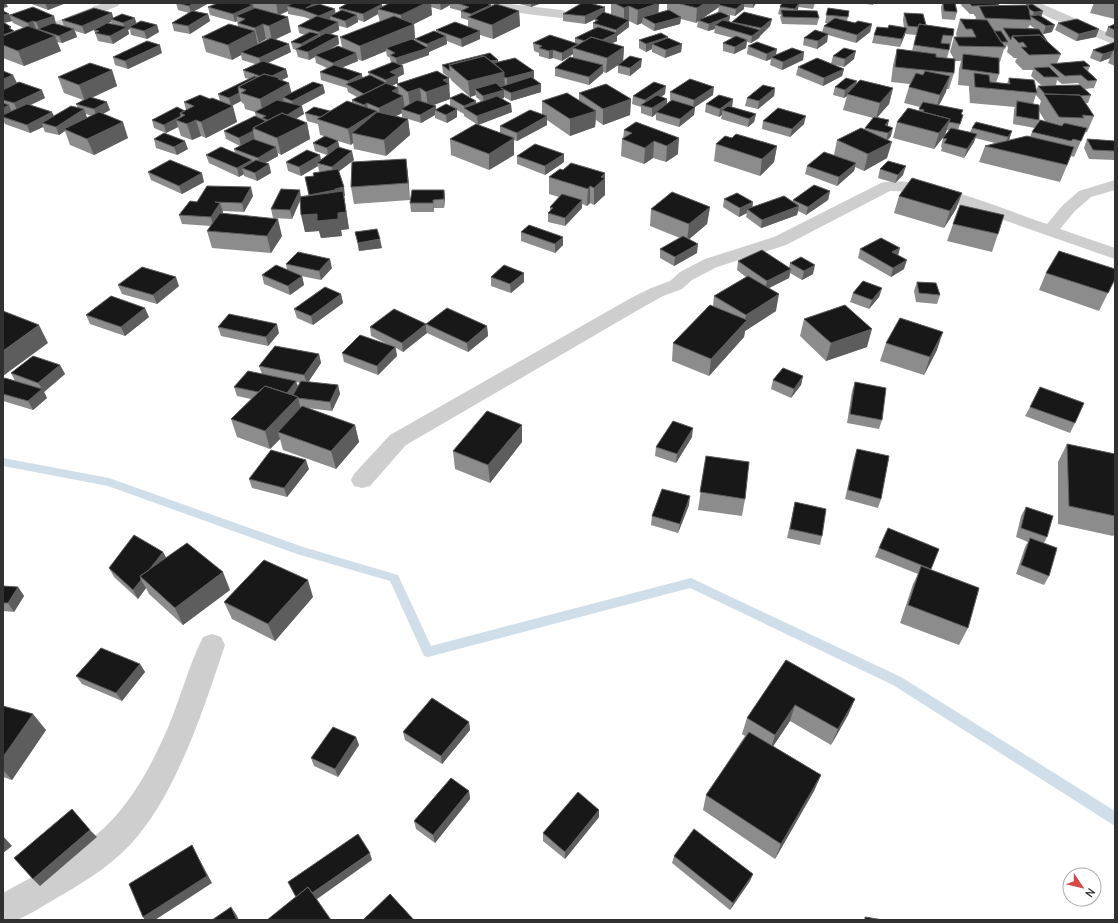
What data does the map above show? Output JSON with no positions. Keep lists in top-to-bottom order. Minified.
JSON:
{"north":"bottom right"}
